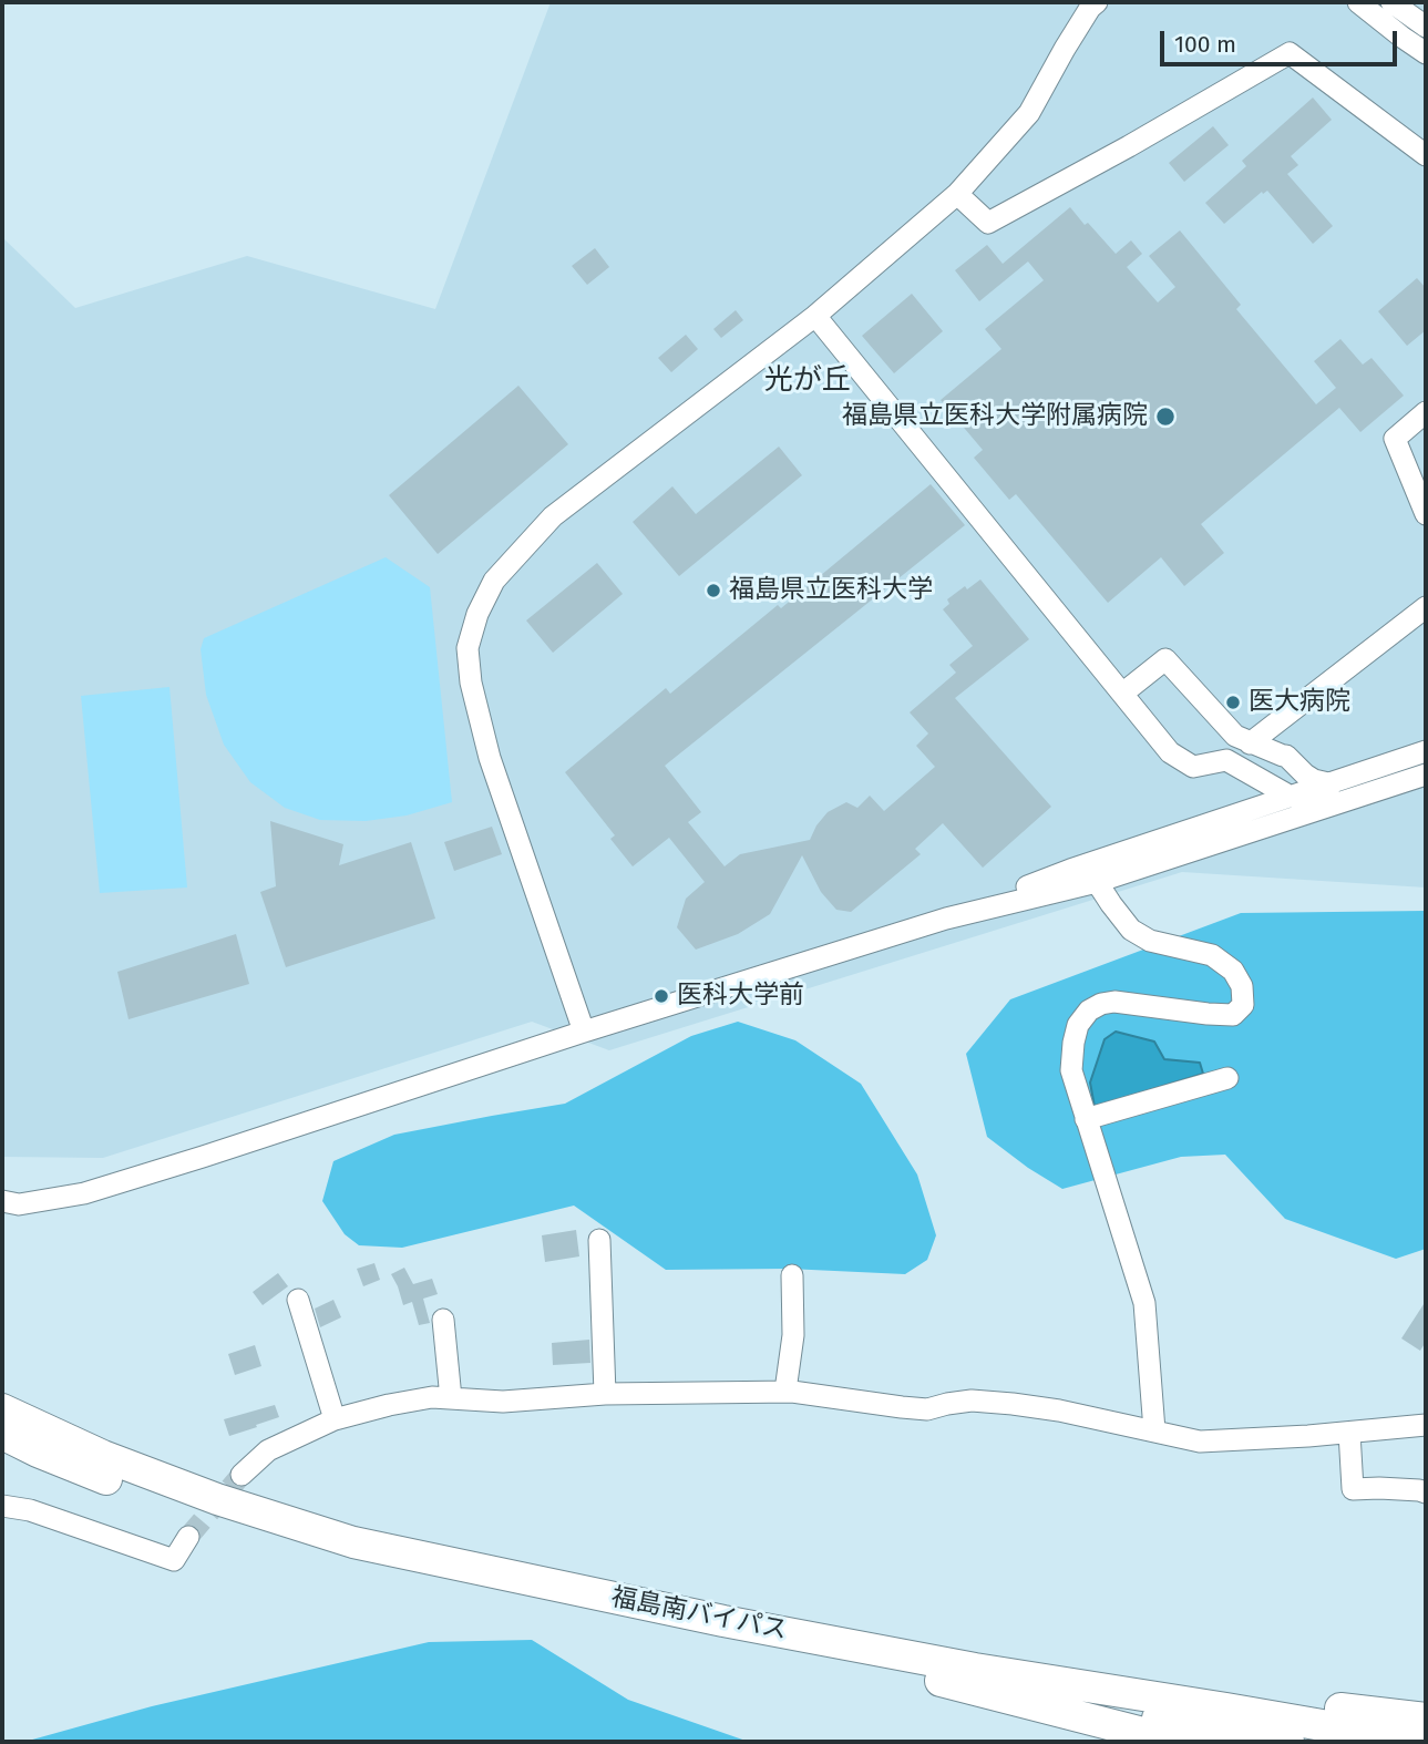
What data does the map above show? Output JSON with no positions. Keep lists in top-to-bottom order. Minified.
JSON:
{"streets":{"highway":["福島南バイパス"]},"districts":["光が丘"],"places":["福島県立医科大学附属病院","福島県立医科大学","医大病院","医科大学前"],"scale_bar":"100 m"}
